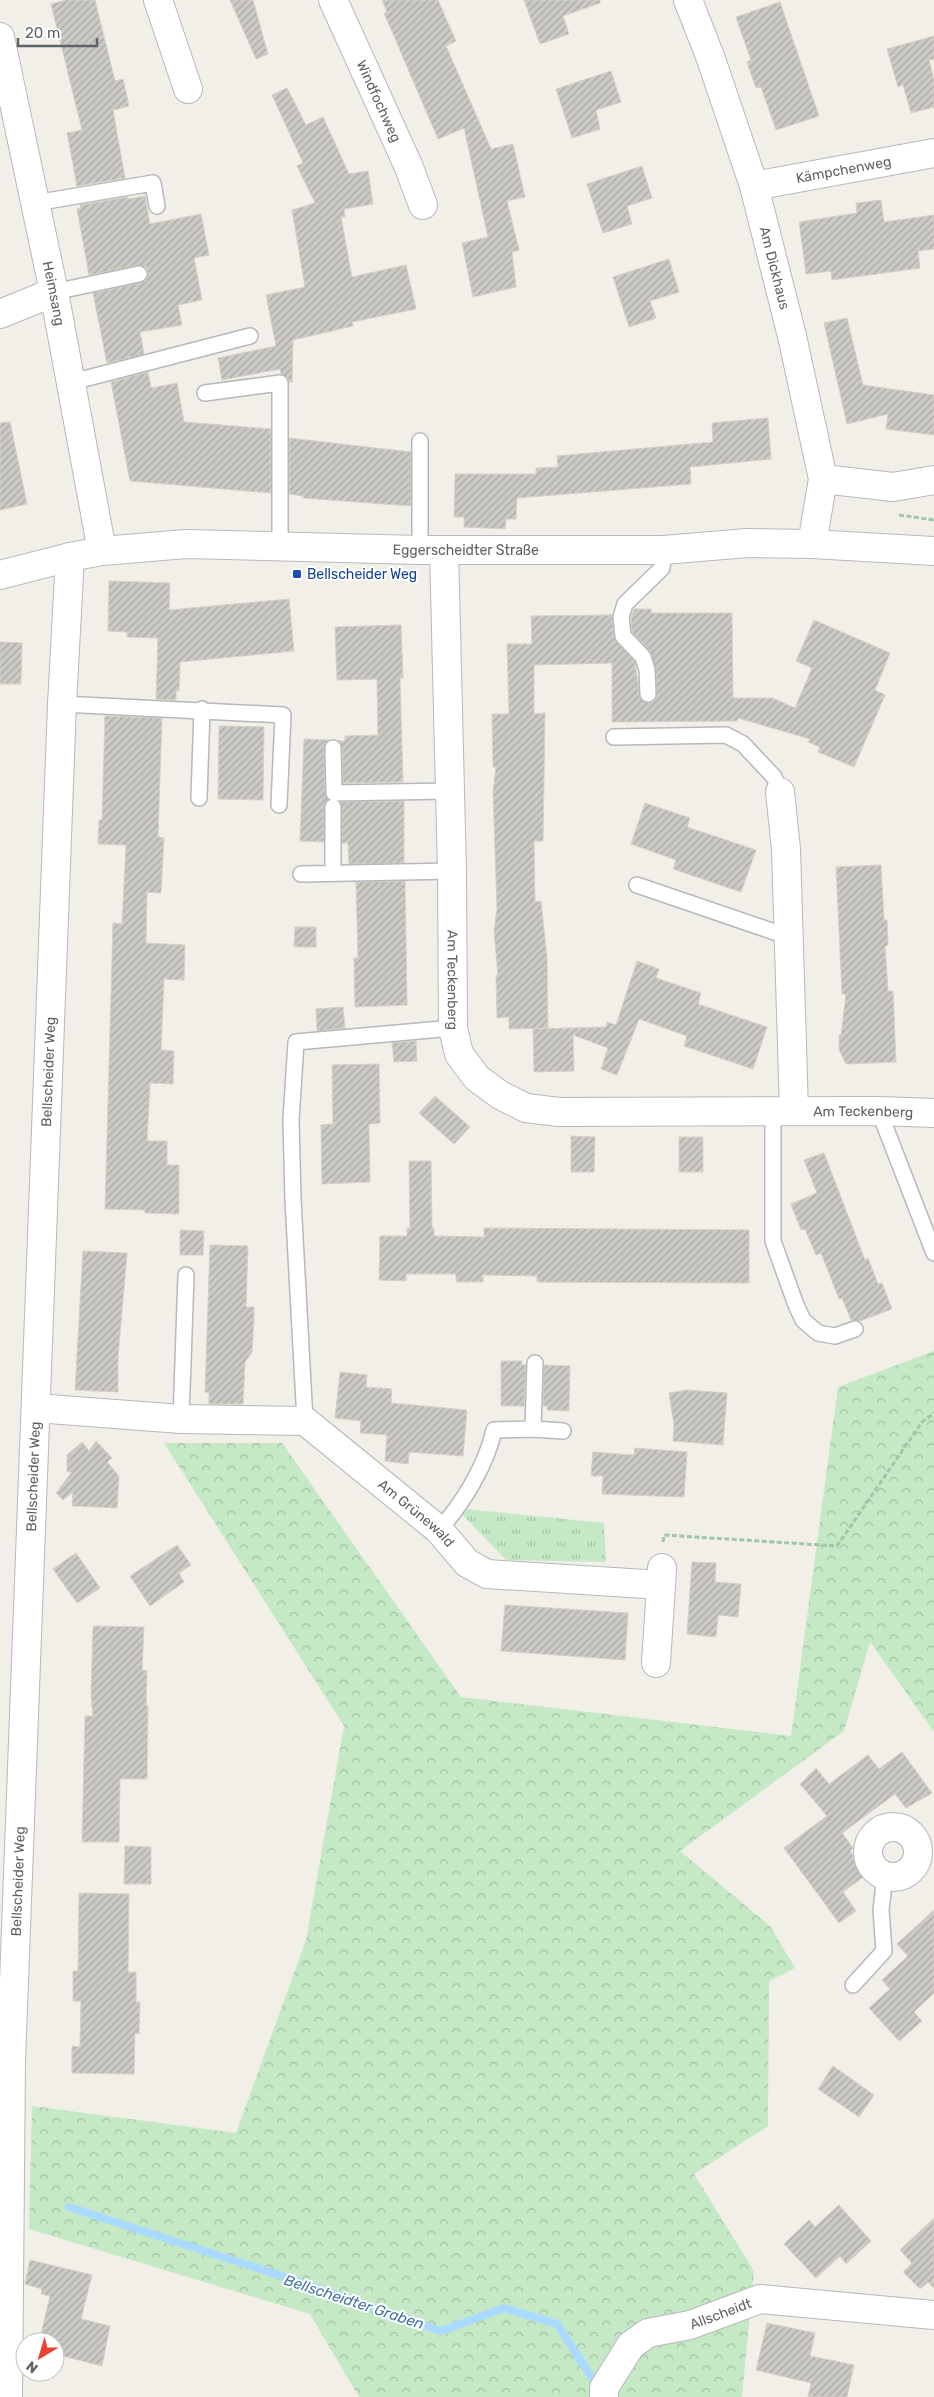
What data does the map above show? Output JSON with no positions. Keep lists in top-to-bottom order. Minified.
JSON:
{"streets":{"street":["Windfochweg","Kämpchenweg","Am Dickhaus","Heimsang","Eggerscheidter Straße","Am Teckenberg","Bellscheider Weg","Am Grünewald","Allscheidt"]},"crossings":[["Kämpchenweg","Am Dickhaus"],["Am Dickhaus","Eggerscheidter Straße"],["Heimsang","Eggerscheidter Straße"],["Eggerscheidter Straße","Am Teckenberg"],["Eggerscheidter Straße","Bellscheider Weg"]],"water":["Bellscheidter Graben"],"places":{"transit":["Bellscheider Weg"]},"scale_bar":"20 m","north":"bottom left"}
